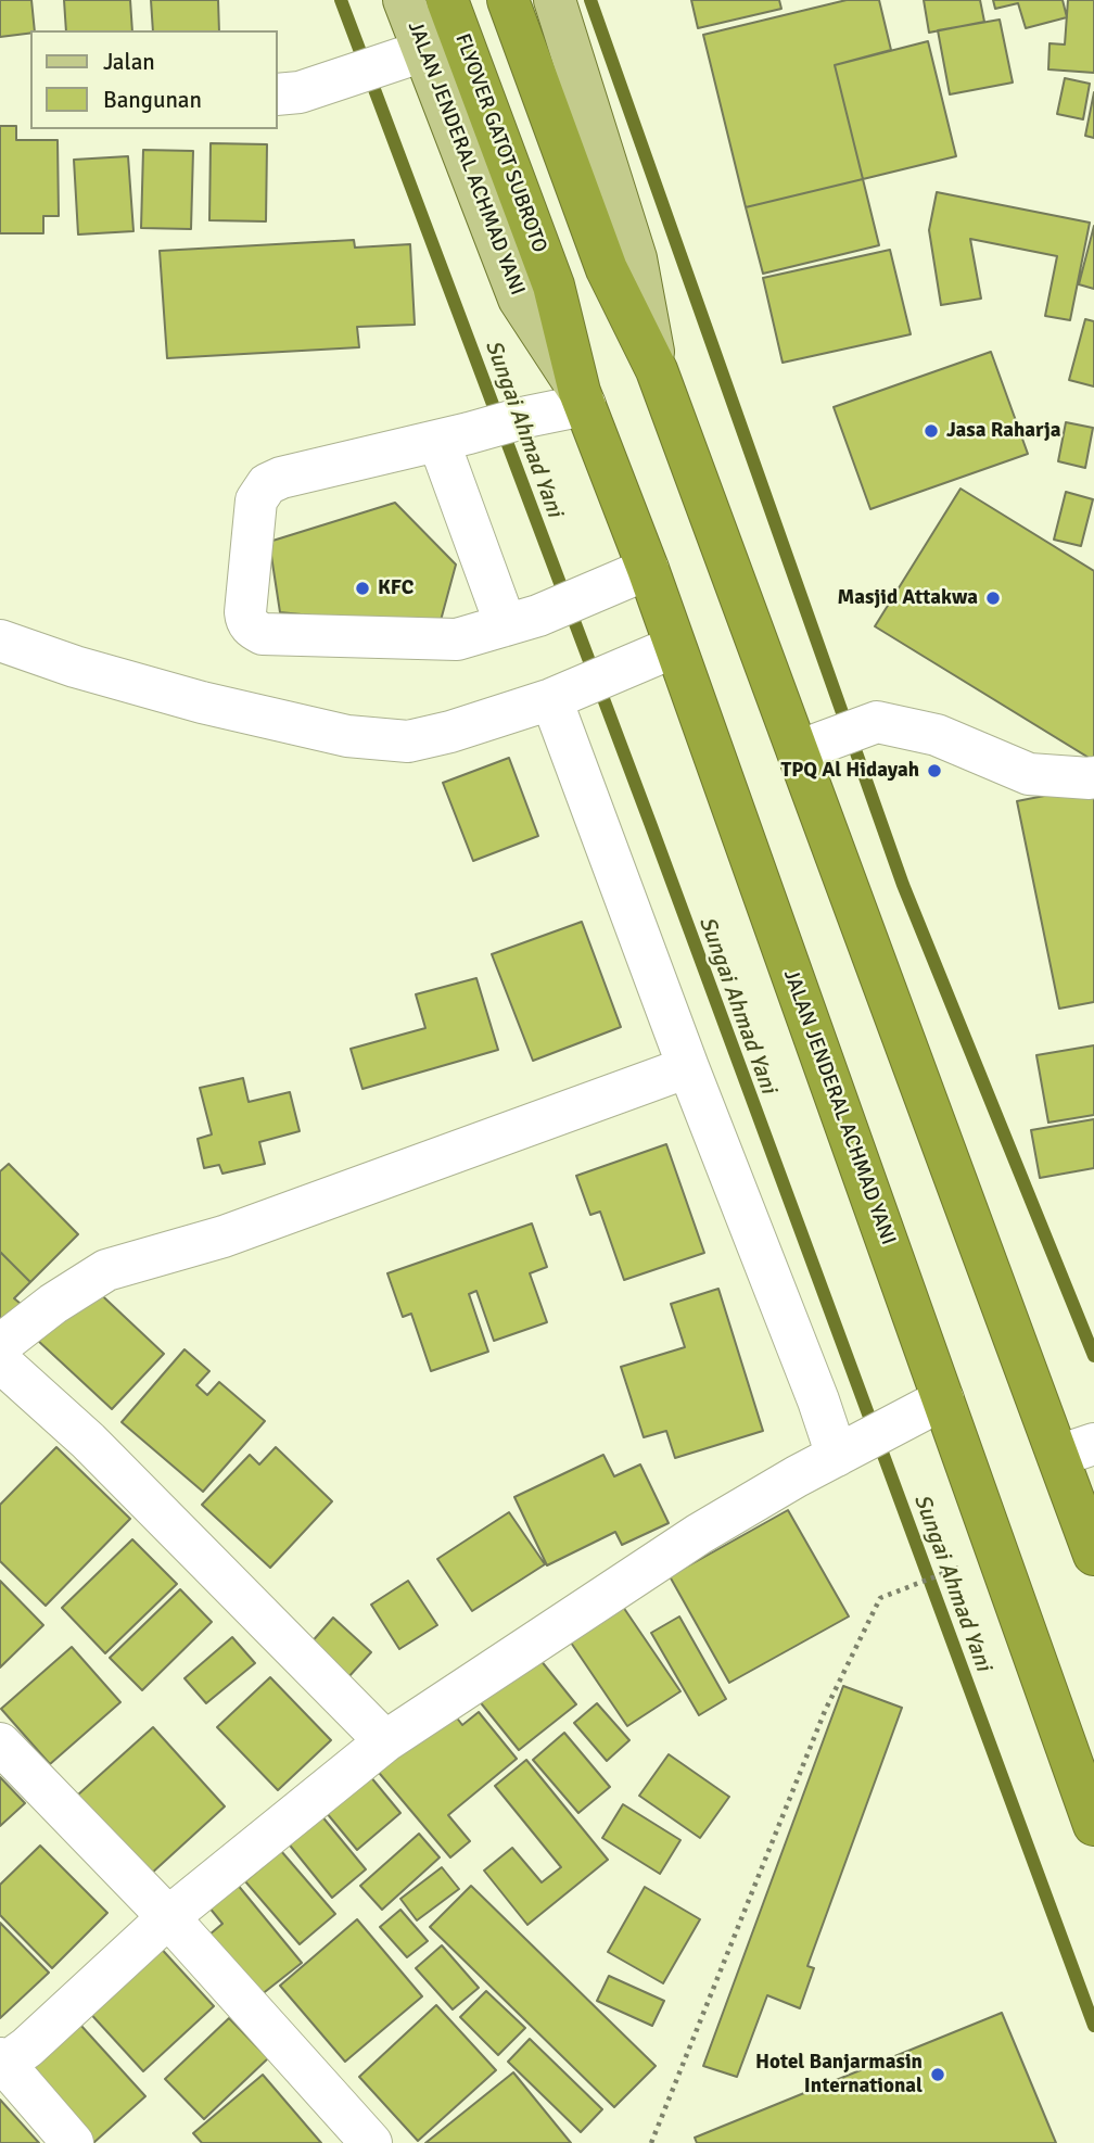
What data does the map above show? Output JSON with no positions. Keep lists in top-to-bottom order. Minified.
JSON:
{"streets":{"highway":["FLYOVER GATOT SUBROTO","JALAN JENDERAL ACHMAD YANI"]},"crossings":[["FLYOVER GATOT SUBROTO","JALAN JENDERAL ACHMAD YANI"]],"water":["Sungai Ahmad Yani"],"places":["Jasa Raharja","KFC","Masjid Attakwa","TPQ Al Hidayah","Hotel Banjarmasin International"],"legend":["Jalan","Bangunan"]}
